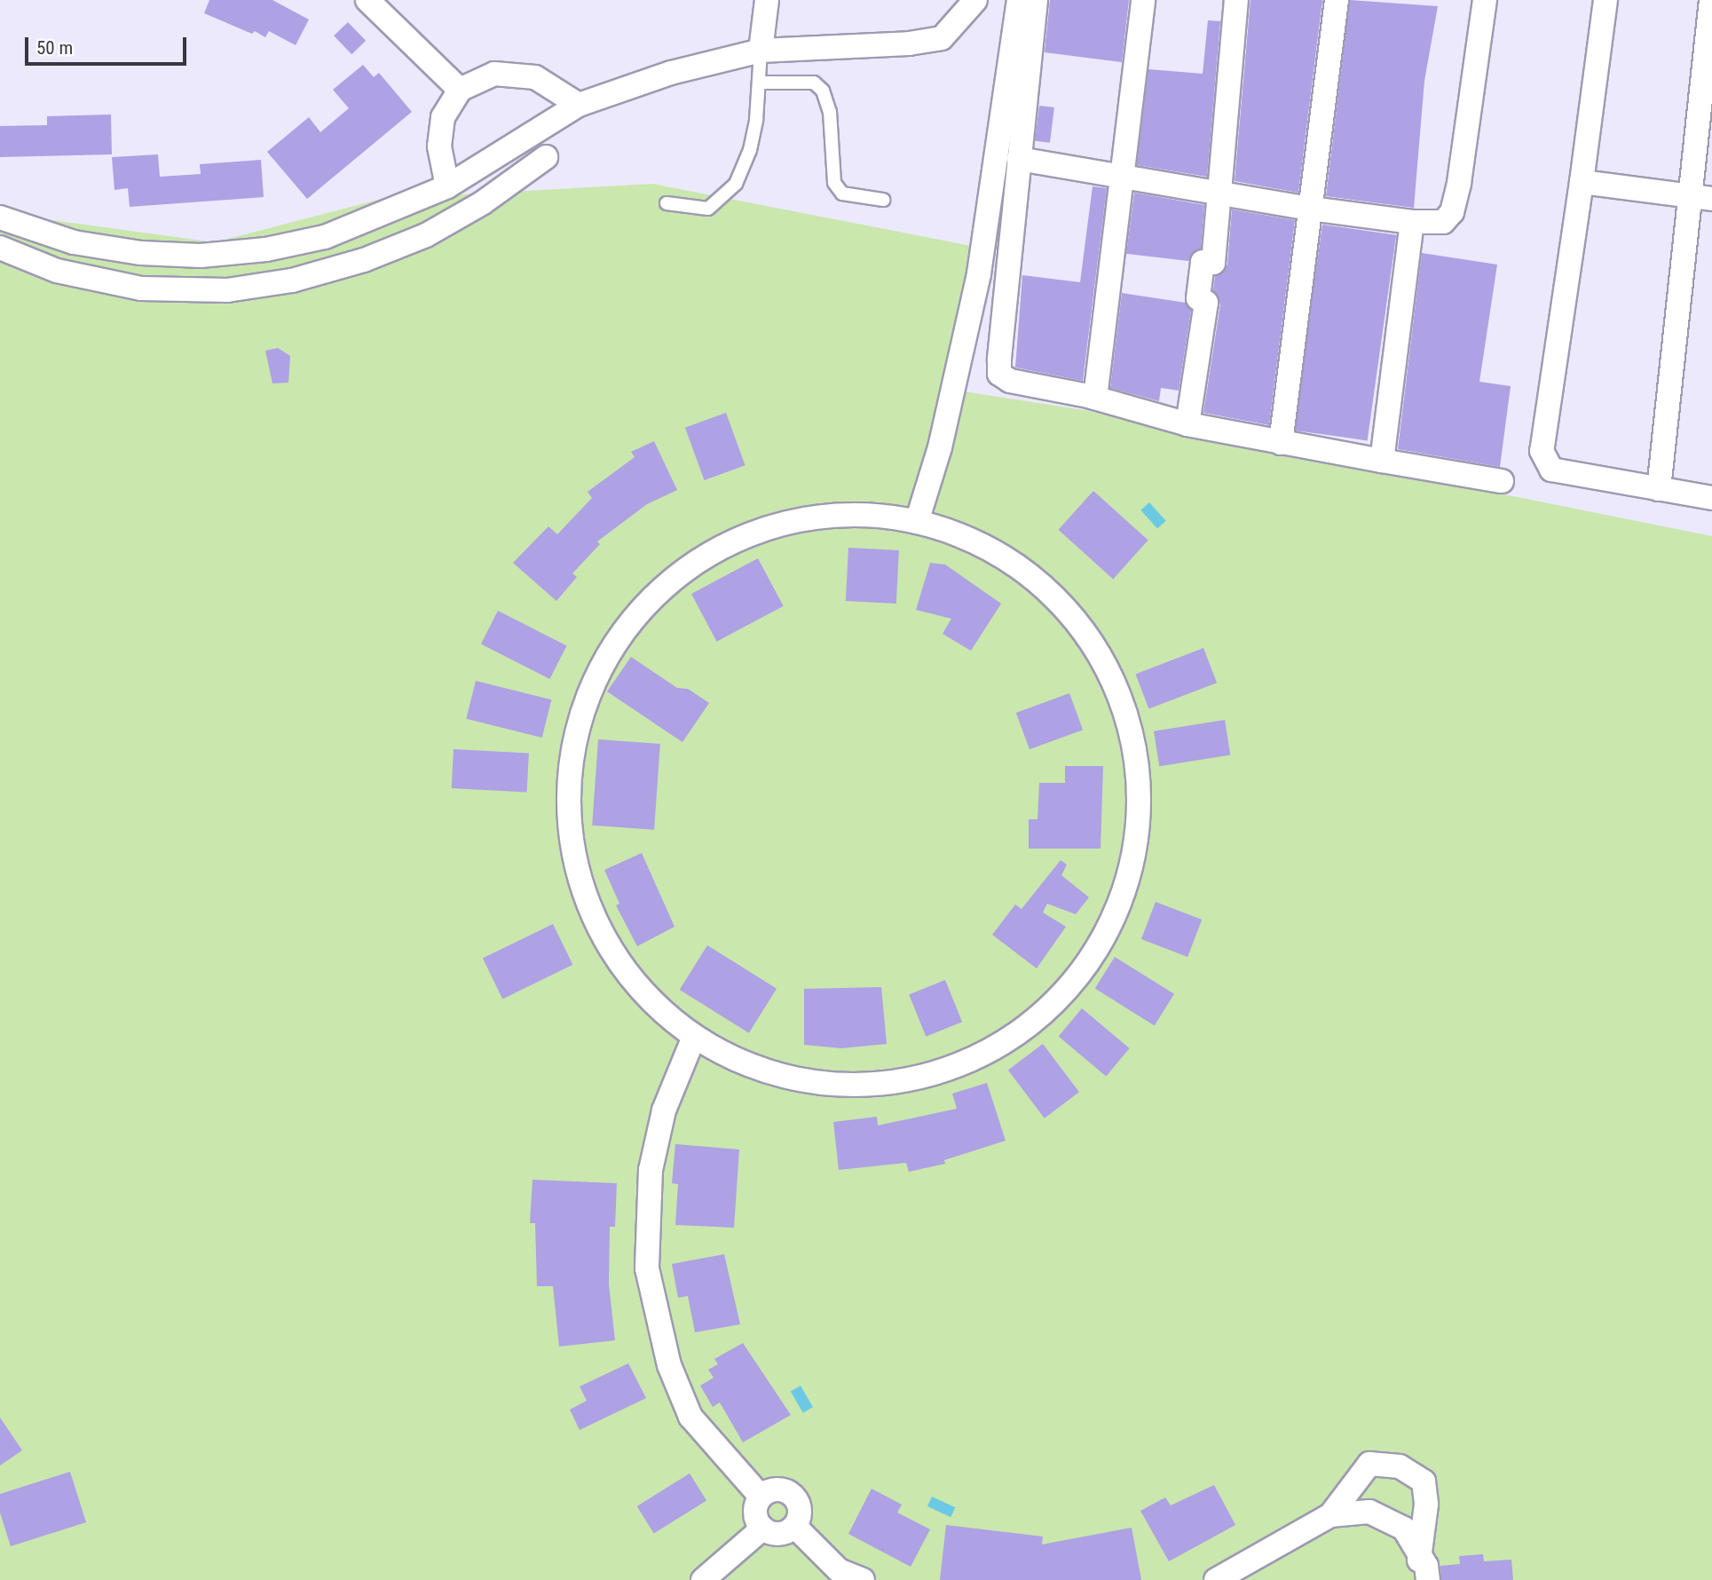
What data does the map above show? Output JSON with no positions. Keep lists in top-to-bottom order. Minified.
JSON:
{"scale_bar":"50 m"}
